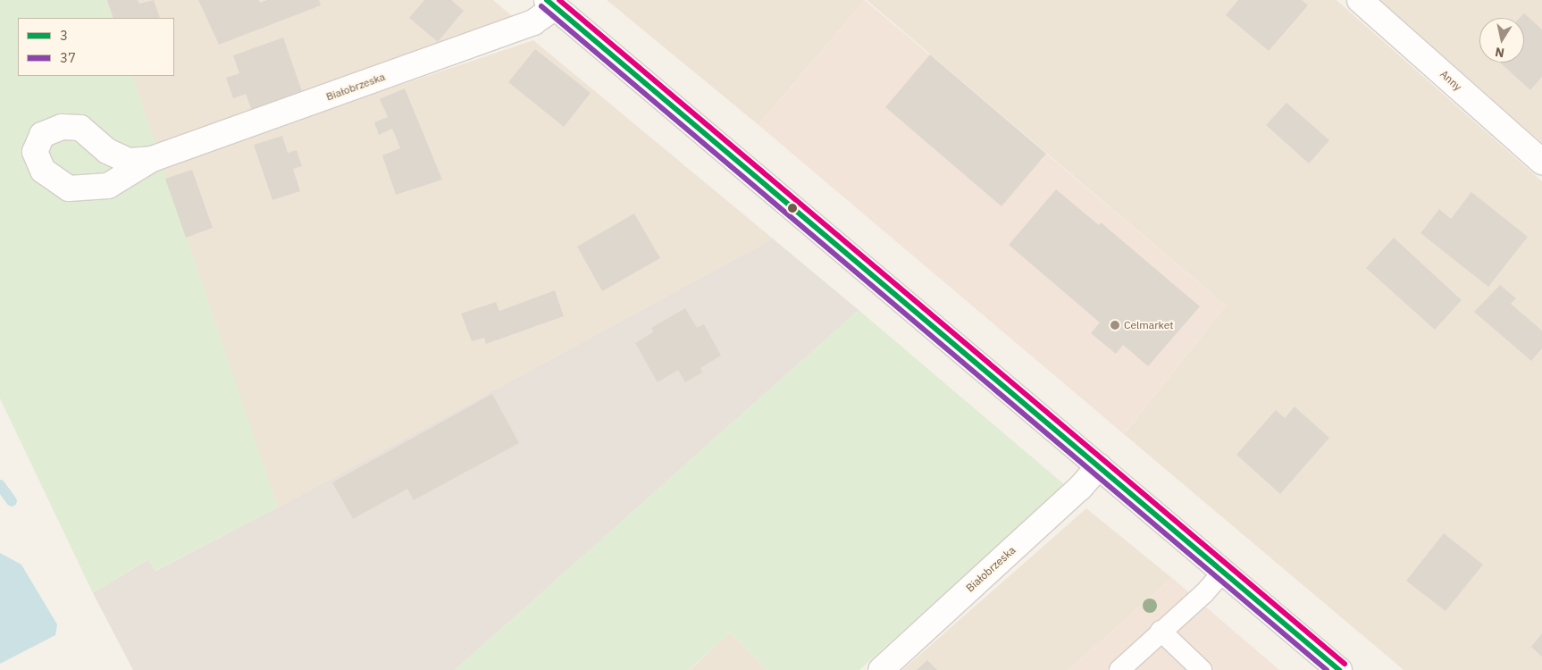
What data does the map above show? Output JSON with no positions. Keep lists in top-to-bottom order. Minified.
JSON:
{"streets":{"main road":["Anny","Białobrzeska"]},"places":["Celmarket"],"lines":["transit line 3","transit line 37"],"legend":["3","37"],"north":"bottom"}
